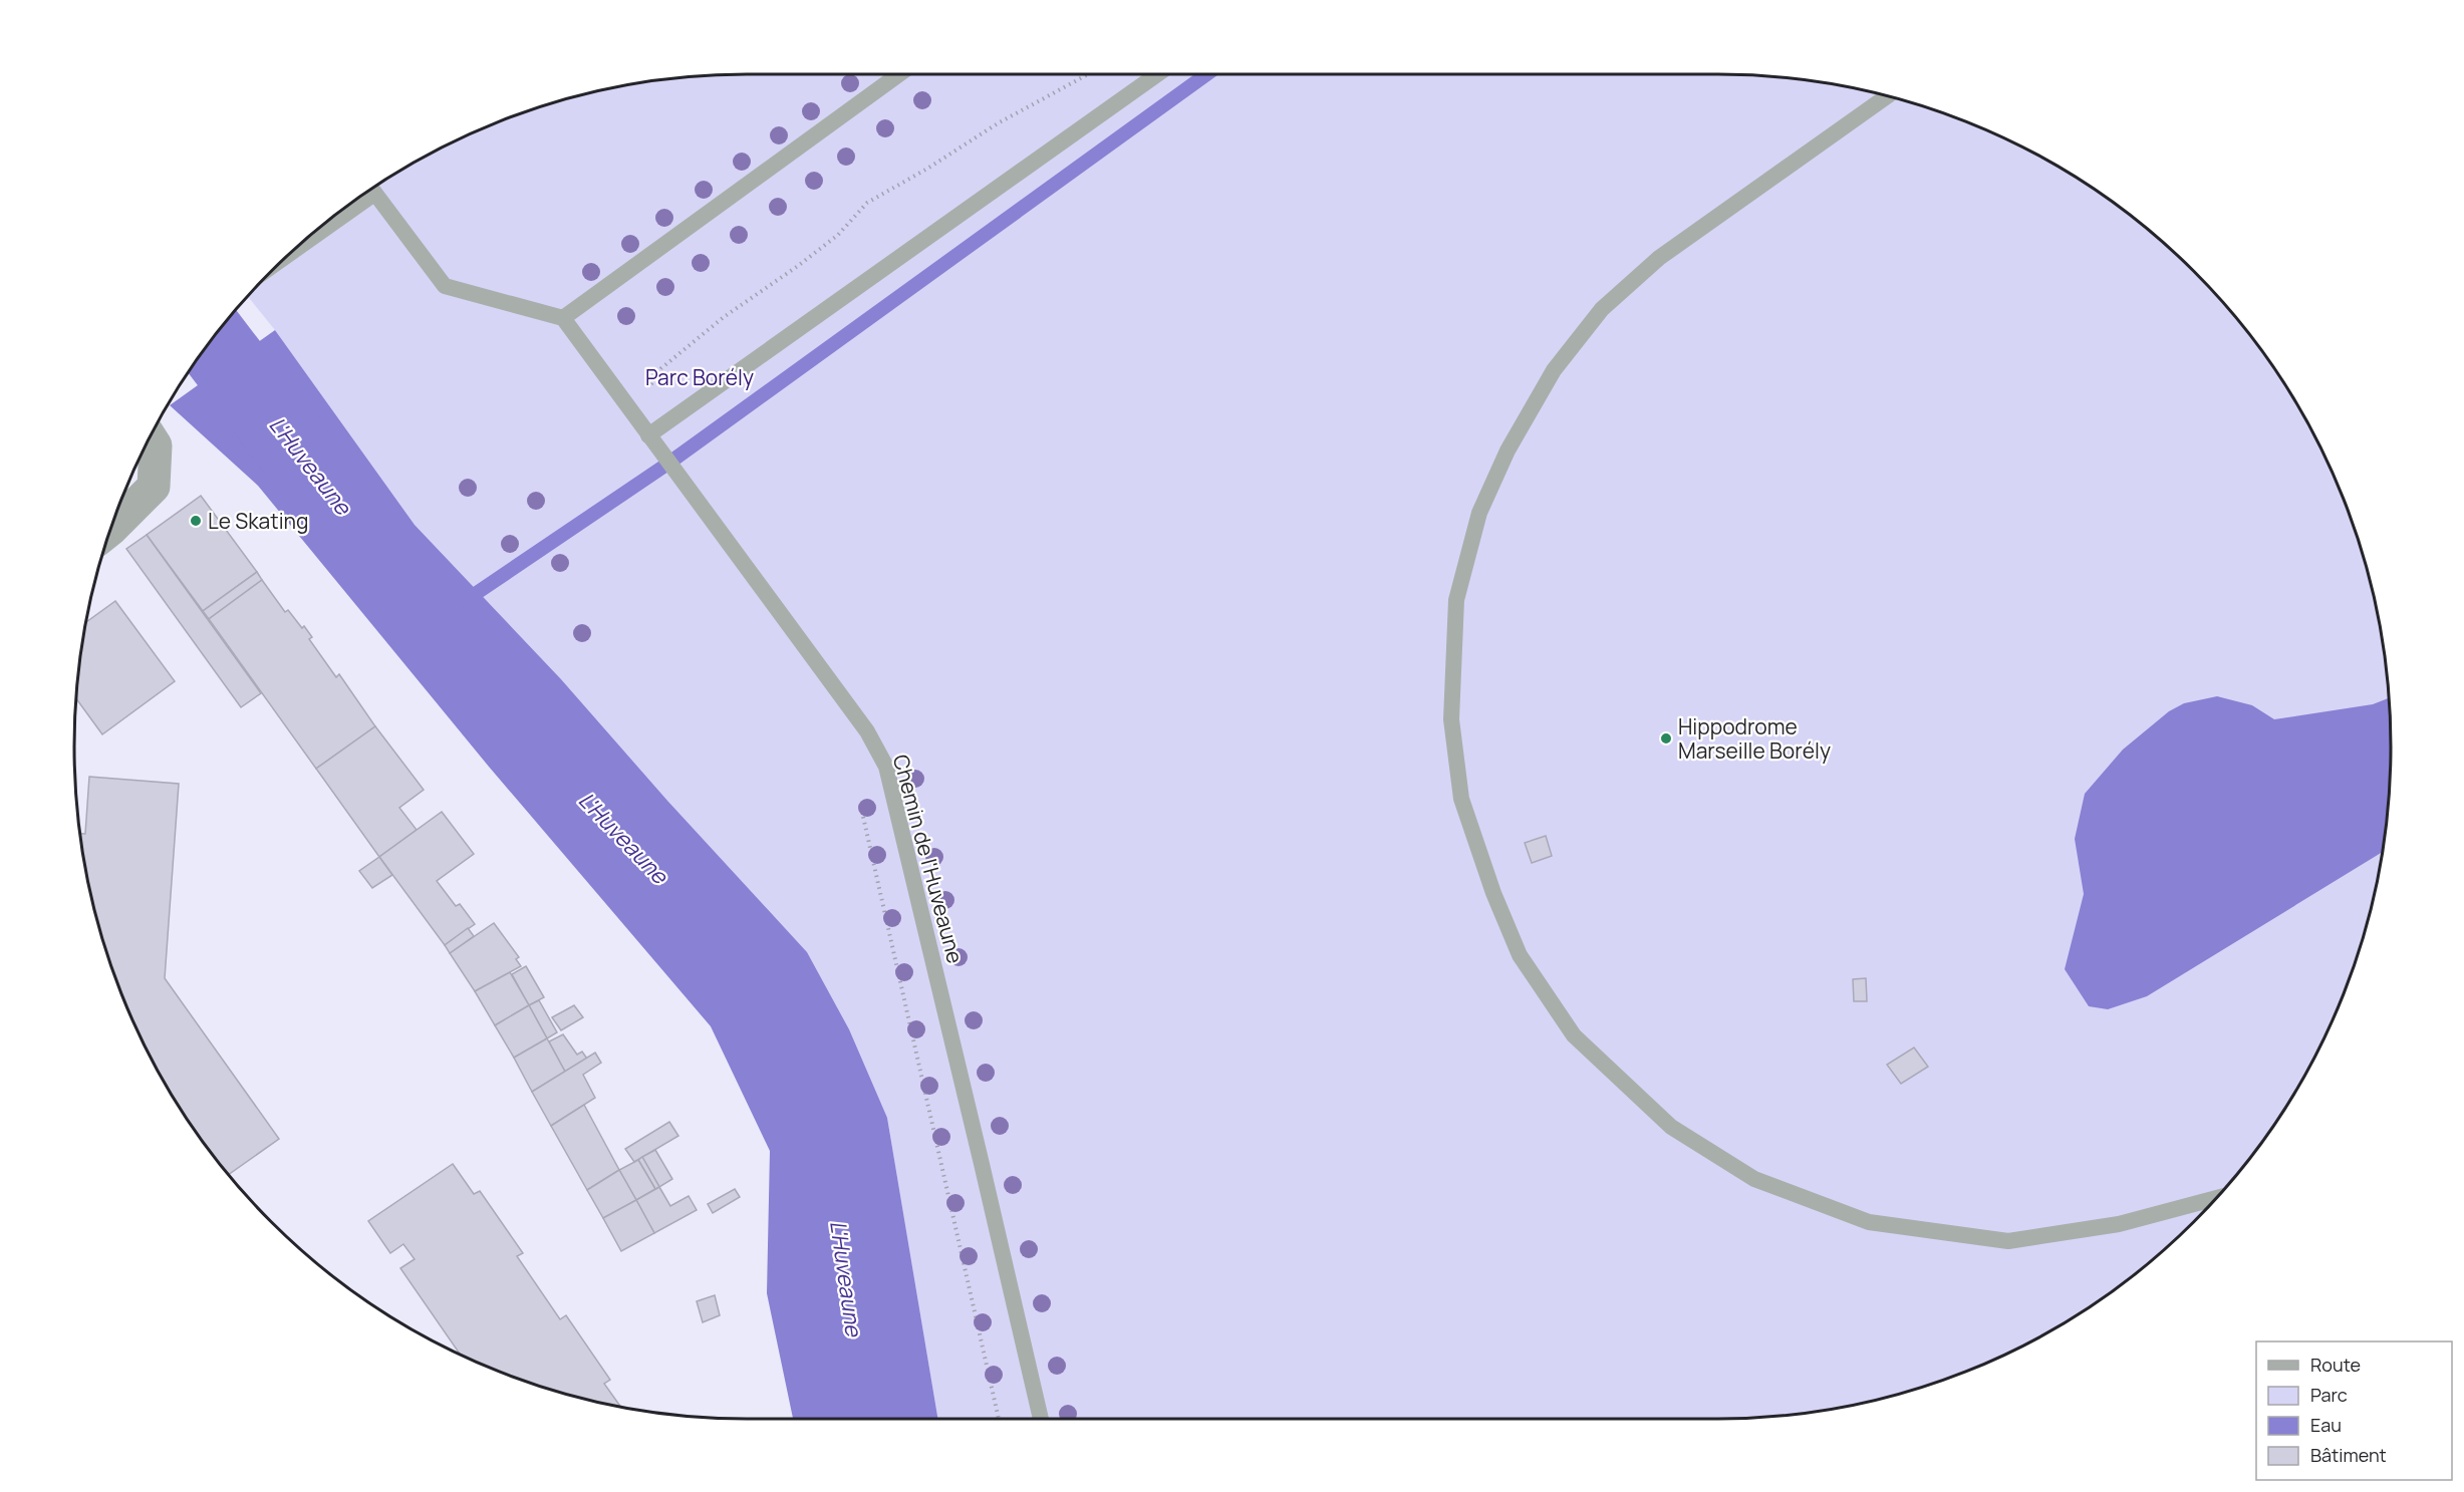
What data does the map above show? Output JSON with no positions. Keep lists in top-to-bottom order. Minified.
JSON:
{"streets":{"lane":["Chemin de l'Huveaune"]},"water":["L'Huveaune"],"parks":["Parc Borély"],"places":["Le Skating","Hippodrome Marseille Borély"],"legend":["Route","Parc","Eau","Bâtiment"]}
